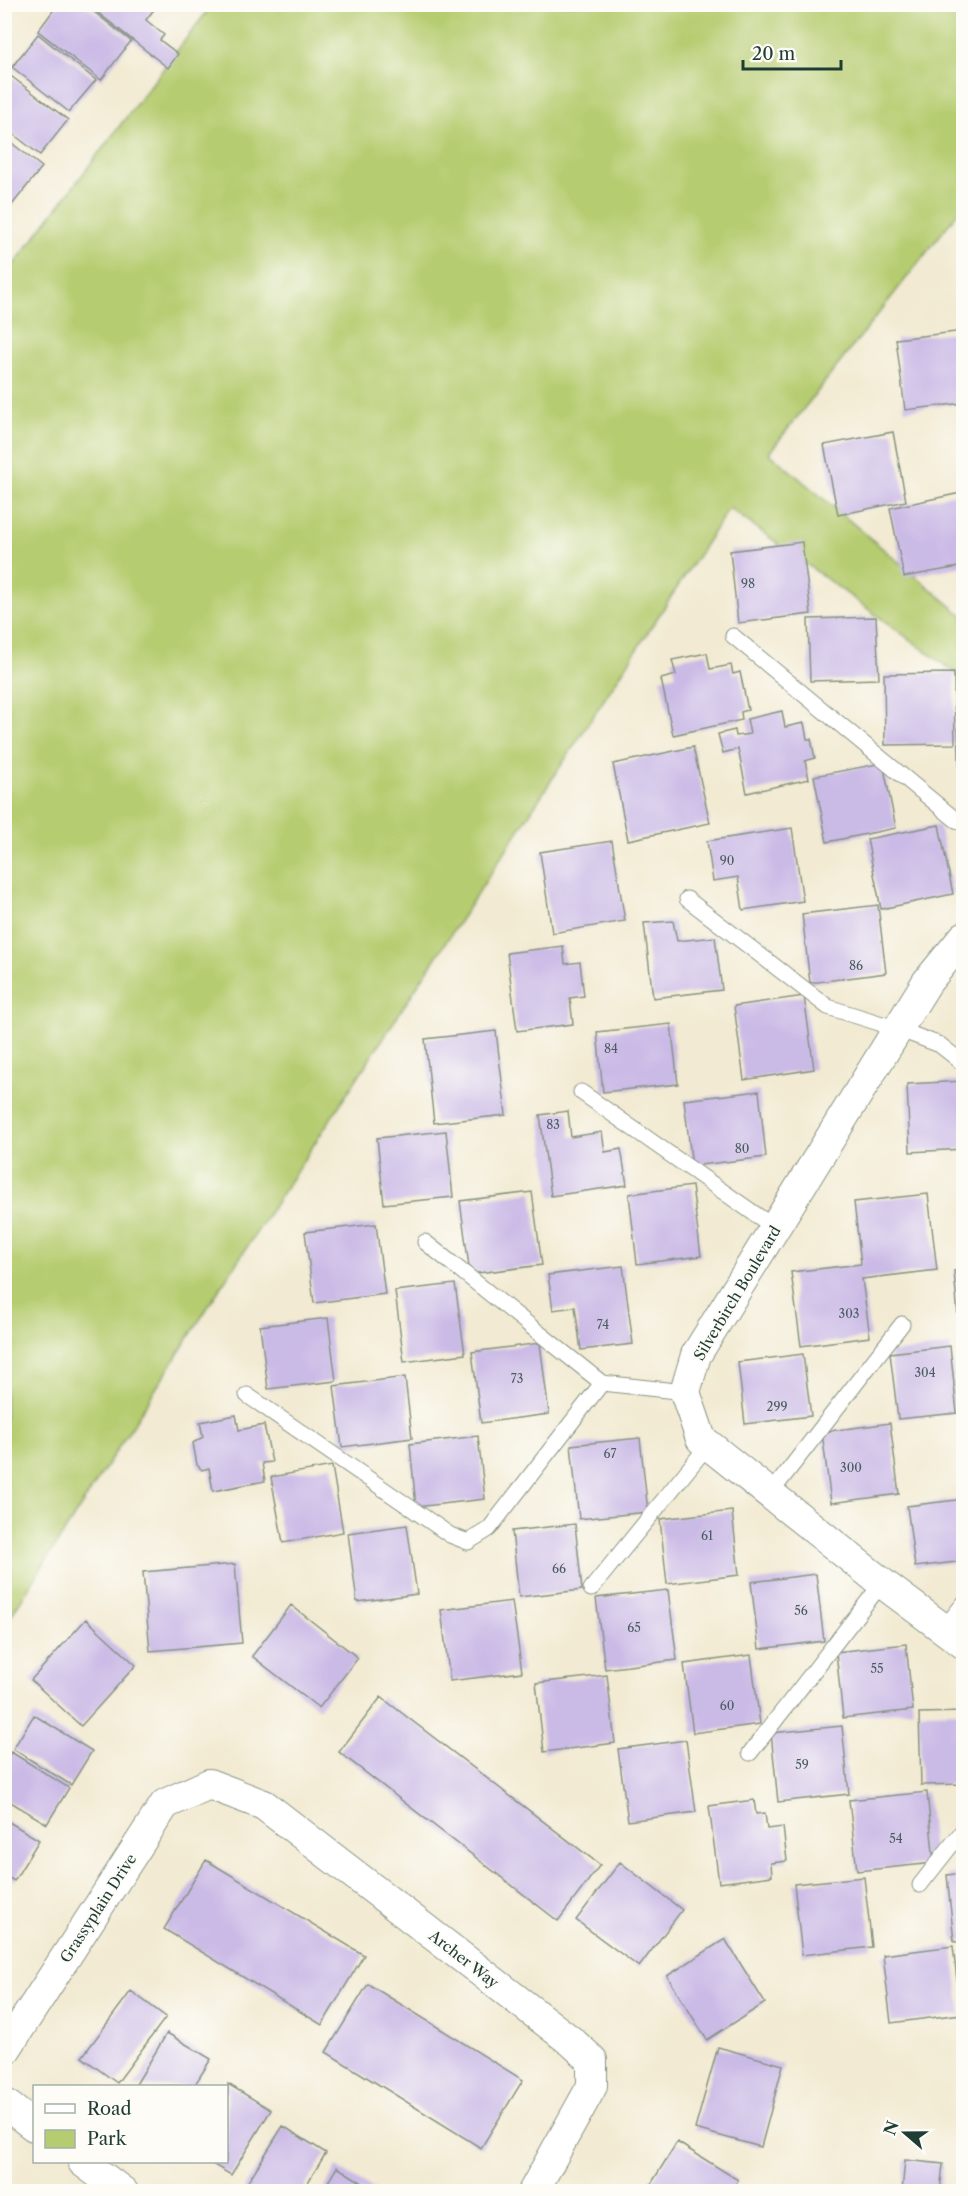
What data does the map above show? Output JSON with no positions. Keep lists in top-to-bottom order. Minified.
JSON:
{"streets":{"street":["Silverbirch Boulevard","Grassyplain Drive","Archer Way"]},"crossings":[["Grassyplain Drive","Archer Way"]],"house_numbers":["98","90","86","84","83","80","303","74","304","73","299","67","300","61","66","56","65","55","60","59","54"],"legend":["Road","Park"],"scale_bar":"20 m","north":"left"}
